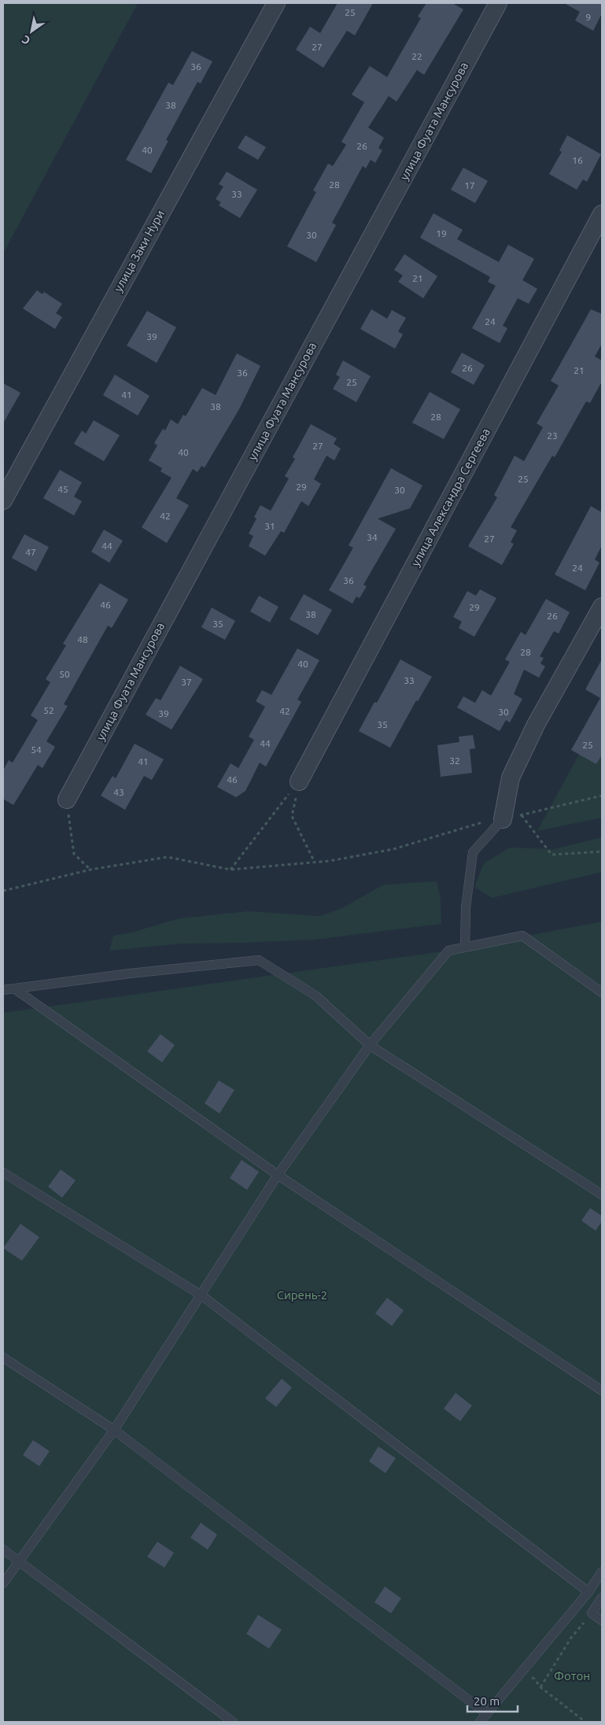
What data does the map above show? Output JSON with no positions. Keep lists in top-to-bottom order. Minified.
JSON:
{"streets":{"street":["улица Фуата Мансурова","улица Заки Нури","улица Александра Сергеева"]},"parks":["Сирень-2","Фотон"],"house_numbers":["25","9","27","22","36","38","26","40","16","28","17","33","19","30","21","24","39","26","21","36","25","41","38","28","23","27","40","25","29","45","30","42","31","34","27","44","47","24","36","46","29","38","26","35","48","28","40","50","33","37","52","42","30","39","35","44","25","54","32","41","46","43"],"scale_bar":"20 m","north":"bottom left"}
